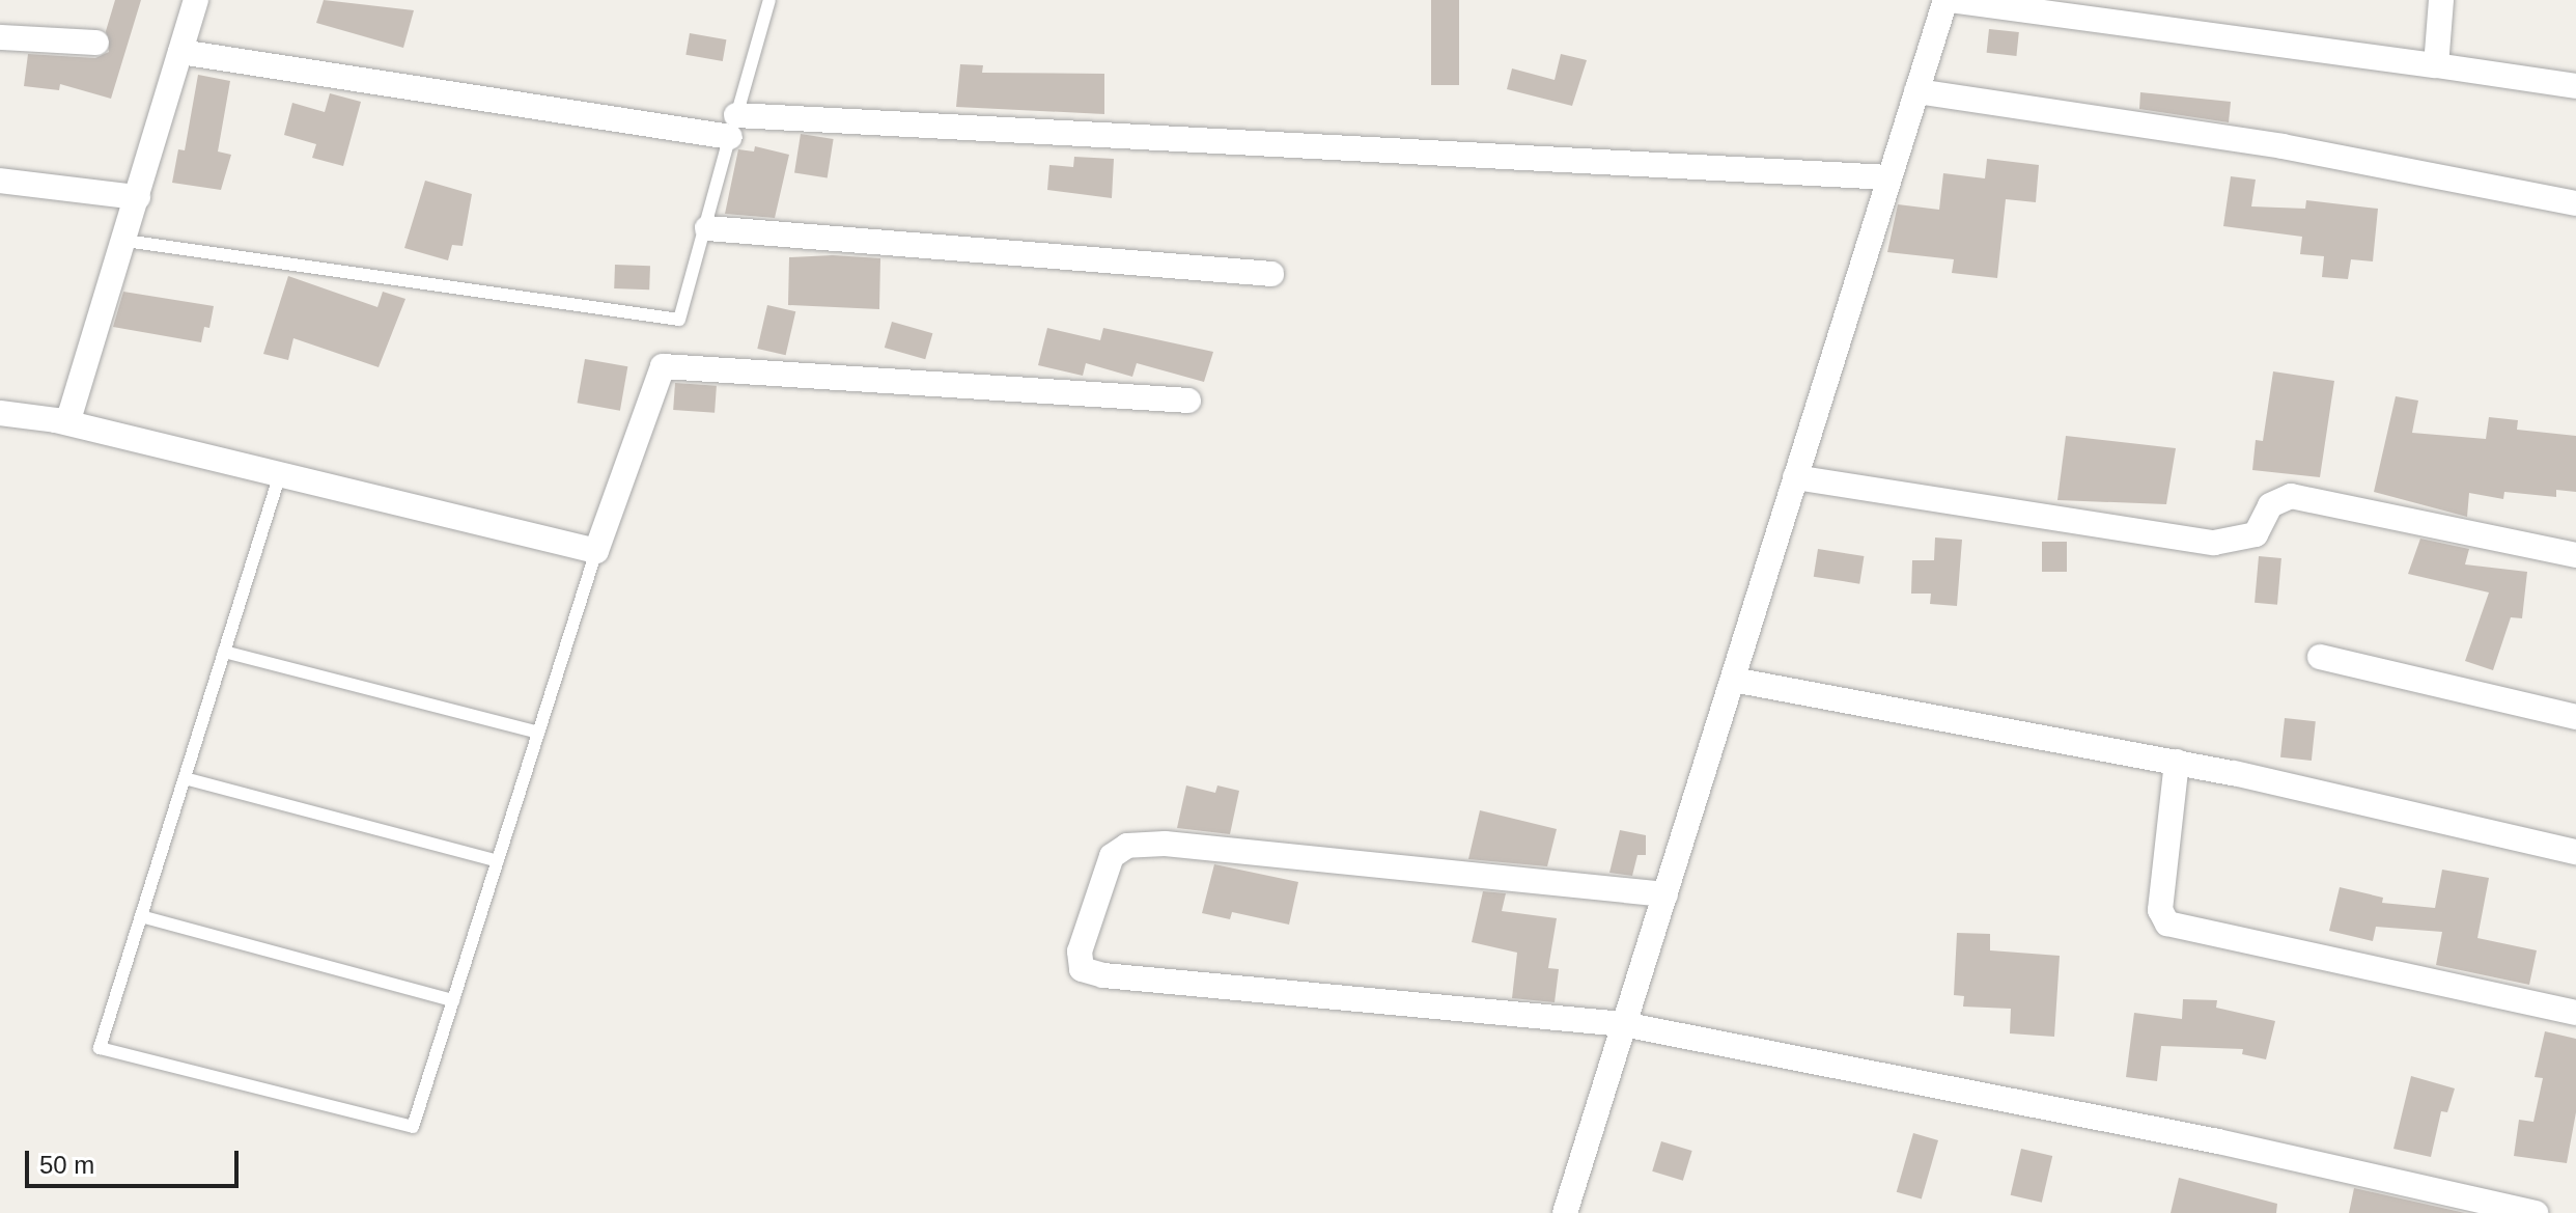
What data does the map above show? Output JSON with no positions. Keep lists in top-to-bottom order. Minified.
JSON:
{"scale_bar":"50 m"}
